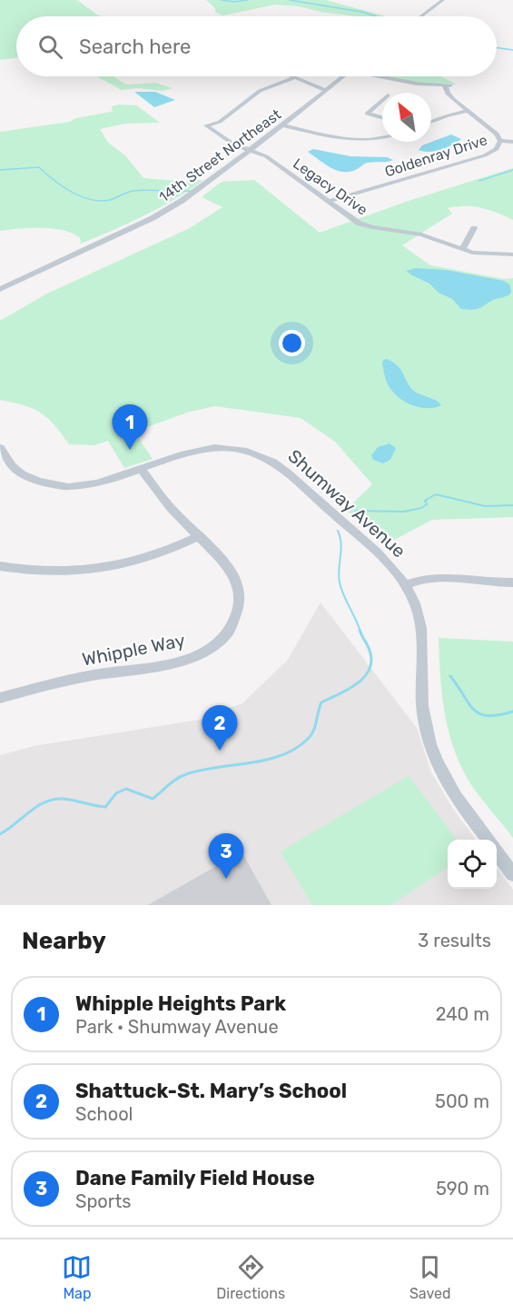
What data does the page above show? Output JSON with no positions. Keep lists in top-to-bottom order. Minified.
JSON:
{"streets":{"street":["14th Street Northeast","Goldenray Drive","Legacy Drive","Shumway Avenue","Whipple Way"]},"crossings":[["14th Street Northeast","Legacy Drive"],["Goldenray Drive","Legacy Drive"],["Shumway Avenue","Whipple Way"]],"north":"top left","page":{"search":"Search here","pins":["1","2","3"],"heading":["Nearby","3 results"],"list":[{"mark":"1","name":"Whipple Heights Park","note":"Park · Shumway Avenue","value":"240 m"},{"mark":"2","name":"Shattuck-St. Mary’s School","note":"School","value":"500 m"},{"mark":"3","name":"Dane Family Field House","note":"Sports","value":"590 m"}],"nav":["Map","Directions","Saved"]}}
